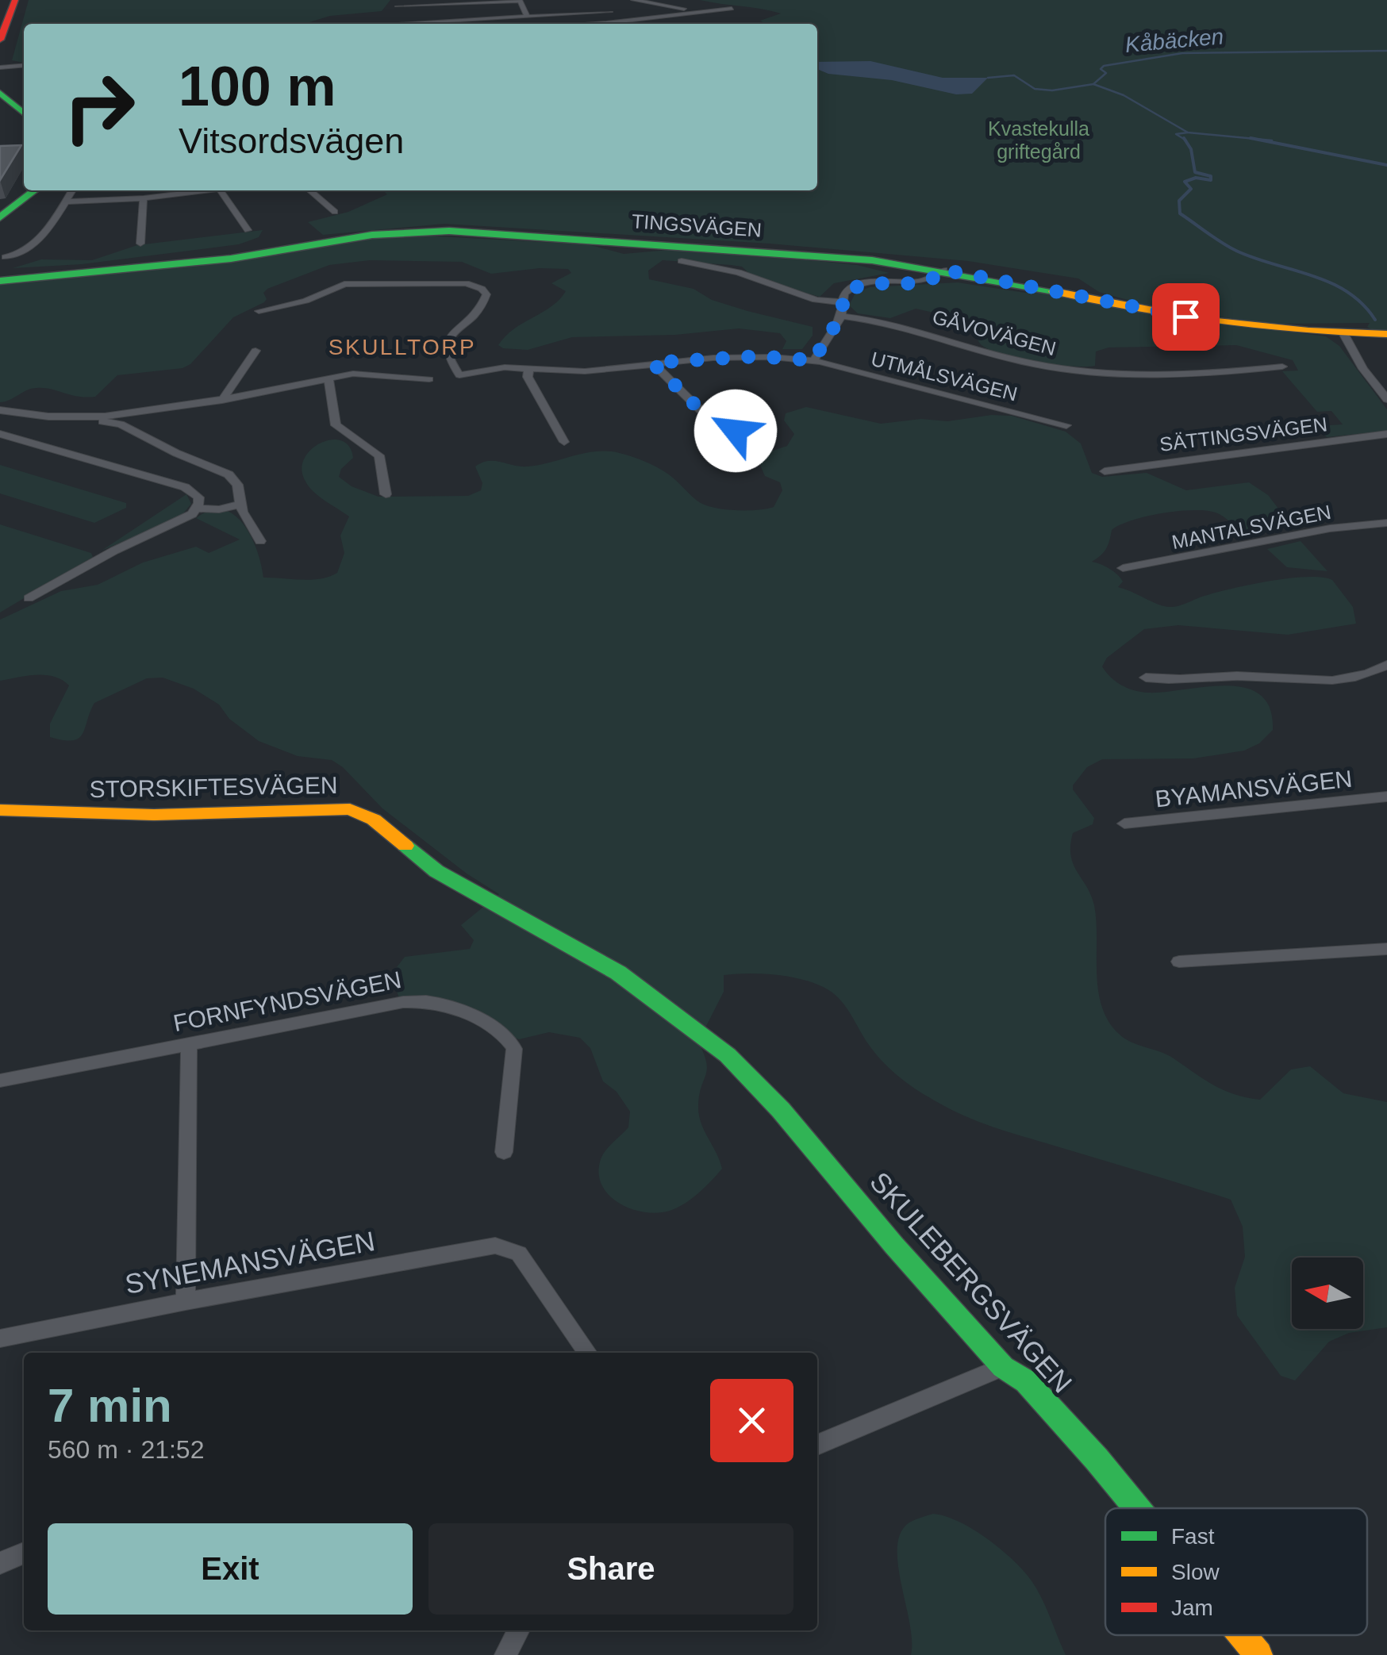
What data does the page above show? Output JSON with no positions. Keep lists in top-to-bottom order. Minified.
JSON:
{"streets":{"street":["TINGSVÄGEN","GÅVOVÄGEN","UTMÅLSVÄGEN","SÄTTINGSVÄGEN","MANTALSVÄGEN","STORSKIFTESVÄGEN","BYAMANSVÄGEN","FORNFYNDSVÄGEN","SYNEMANSVÄGEN","SKULEBERGSVÄGEN"]},"crossings":[["STORSKIFTESVÄGEN","SKULEBERGSVÄGEN"]],"districts":["SKULLTORP"],"water":["Kåbäcken"],"parks":["Kvastekulla griftegård"],"legend":["Fast","Slow","Jam"],"north":"left","page":{"turn":["100 m","Vitsordsvägen"],"heading":["7 min","560 m · 21:52"],"buttons":["Exit","Share"]}}
